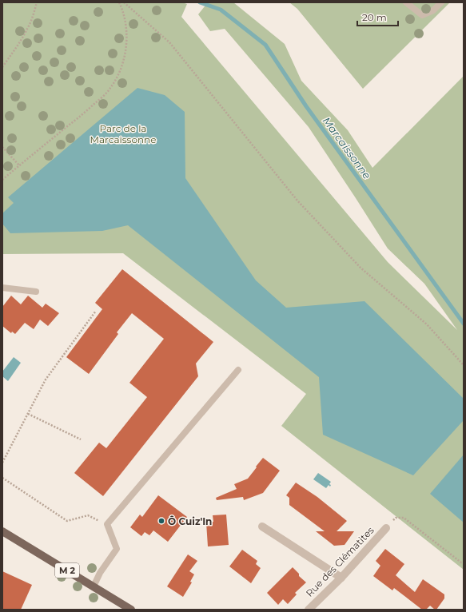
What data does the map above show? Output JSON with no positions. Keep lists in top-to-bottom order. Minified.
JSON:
{"streets":{"main road":["M 2"],"street":["Rue des Clématites"]},"water":["Marcaissonne"],"parks":["Parc de la Marcaissonne"],"places":["Ô Cuiz'In"],"scale_bar":"20 m"}
